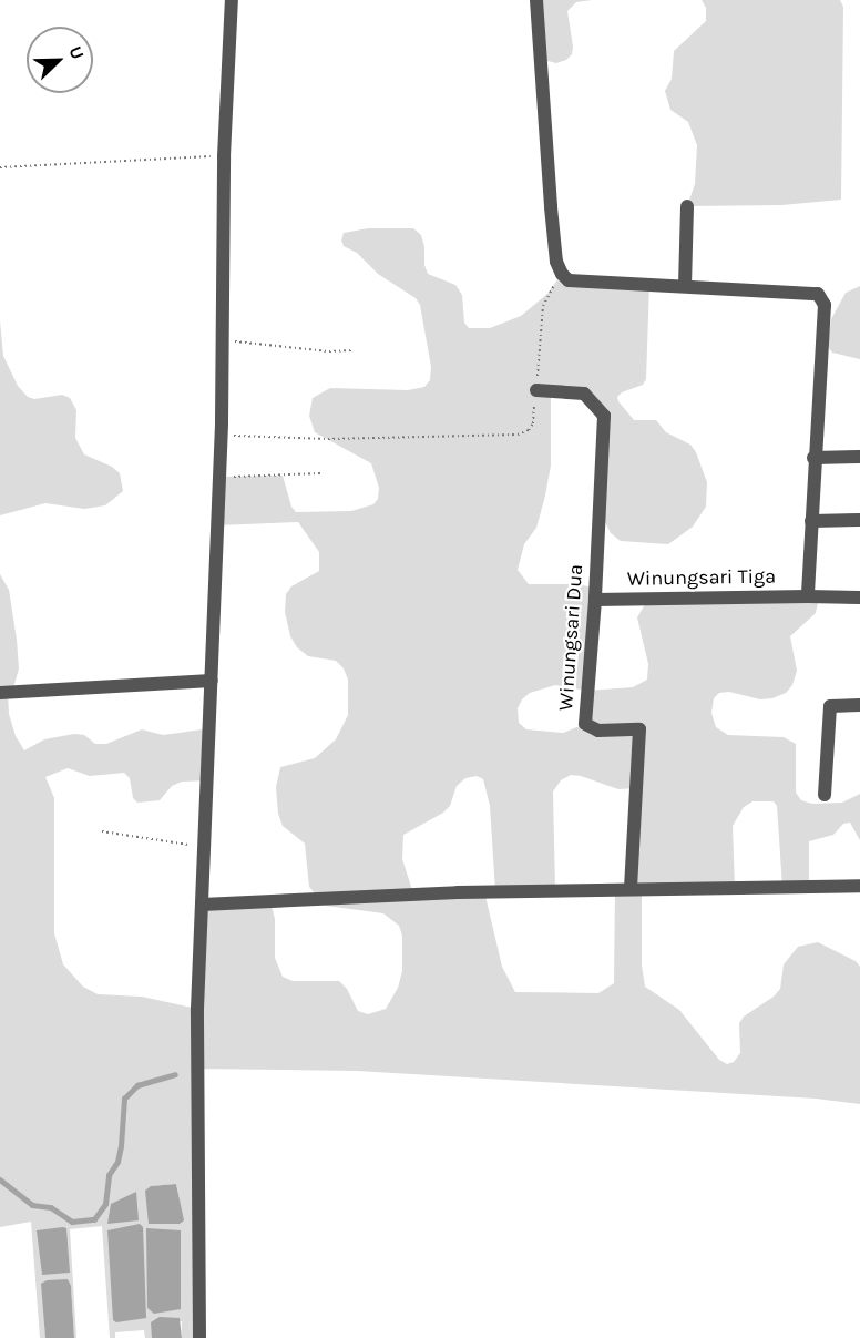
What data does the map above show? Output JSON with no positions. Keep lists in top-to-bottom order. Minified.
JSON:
{"streets":{"street":["Winungsari Tiga","Winungsari Dua"]},"crossings":[["Winungsari Tiga","Winungsari Dua"]],"north":"top right"}
